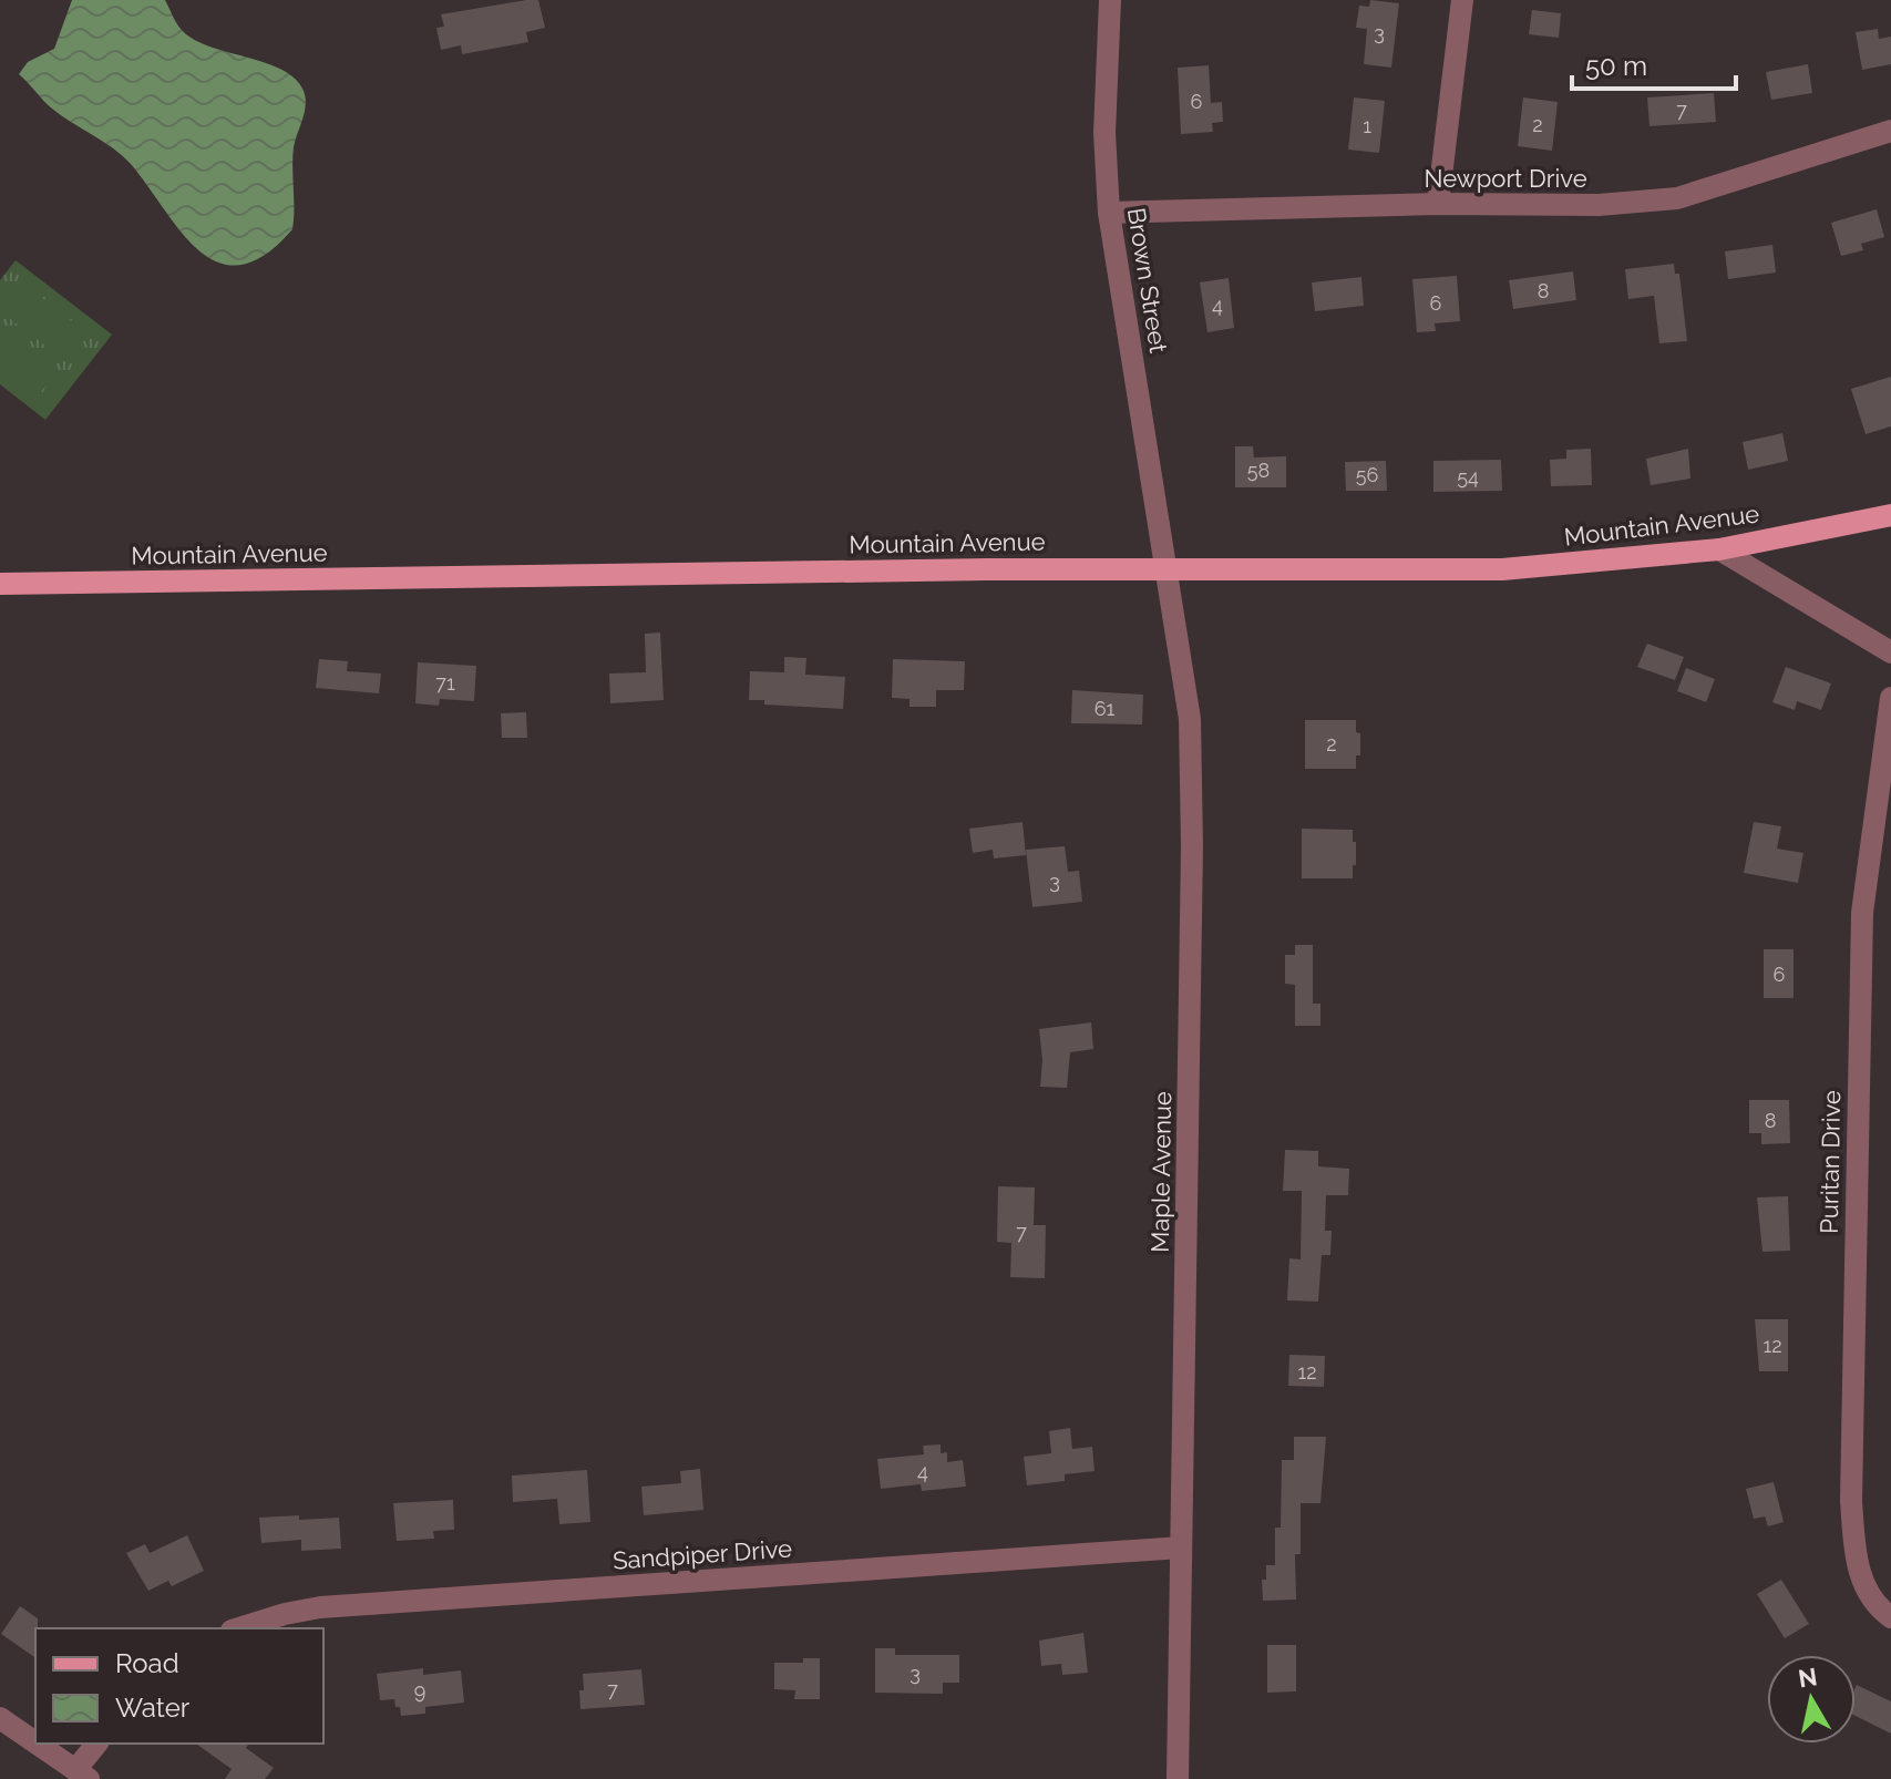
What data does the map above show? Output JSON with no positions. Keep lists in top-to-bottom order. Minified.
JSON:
{"streets":{"main road":["Mountain Avenue"],"street":["Newport Drive","Brown Street","Puritan Drive","Maple Avenue","Sandpiper Drive"]},"crossings":[["Newport Drive","Brown Street"],["Brown Street","Mountain Avenue"],["Brown Street","Maple Avenue"],["Mountain Avenue","Maple Avenue"],["Maple Avenue","Sandpiper Drive"]],"house_numbers":["3","6","7","2","1","8","6","4","58","56","54","71","61","2","3","6","8","7","12","12","4","3","7","9"],"legend":["Road","Water"],"scale_bar":"50 m","north":"top"}
